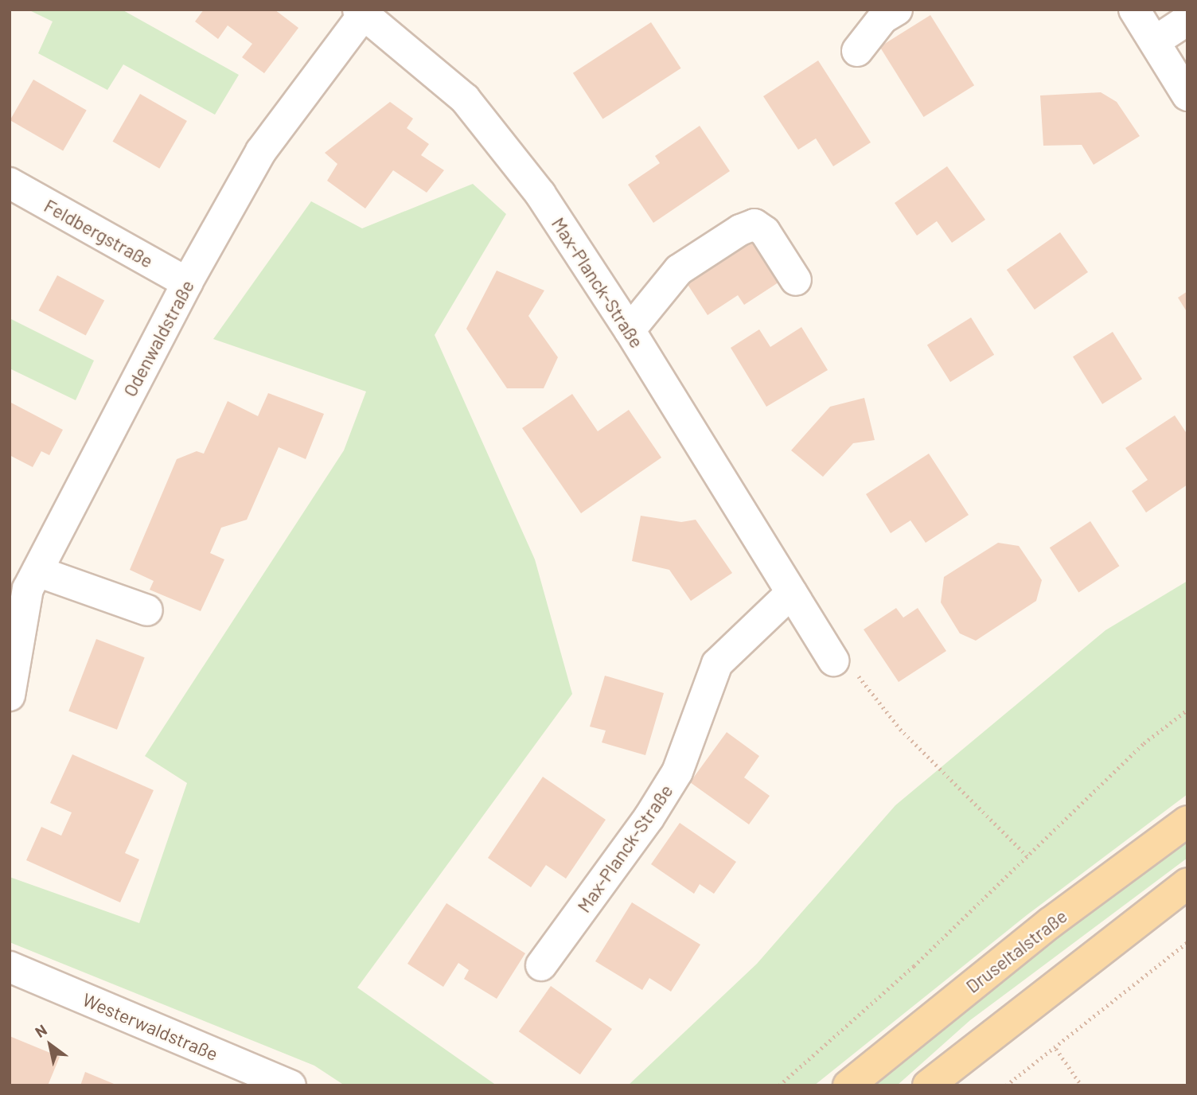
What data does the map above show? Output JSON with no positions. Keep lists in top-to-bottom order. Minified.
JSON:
{"streets":{"main road":["Druseltalstraße"],"street":["Feldbergstraße","Max-Planck-Straße","Odenwaldstraße","Westerwaldstraße"]},"crossings":[["Feldbergstraße","Odenwaldstraße"],["Max-Planck-Straße","Odenwaldstraße"]],"north":"top left"}
